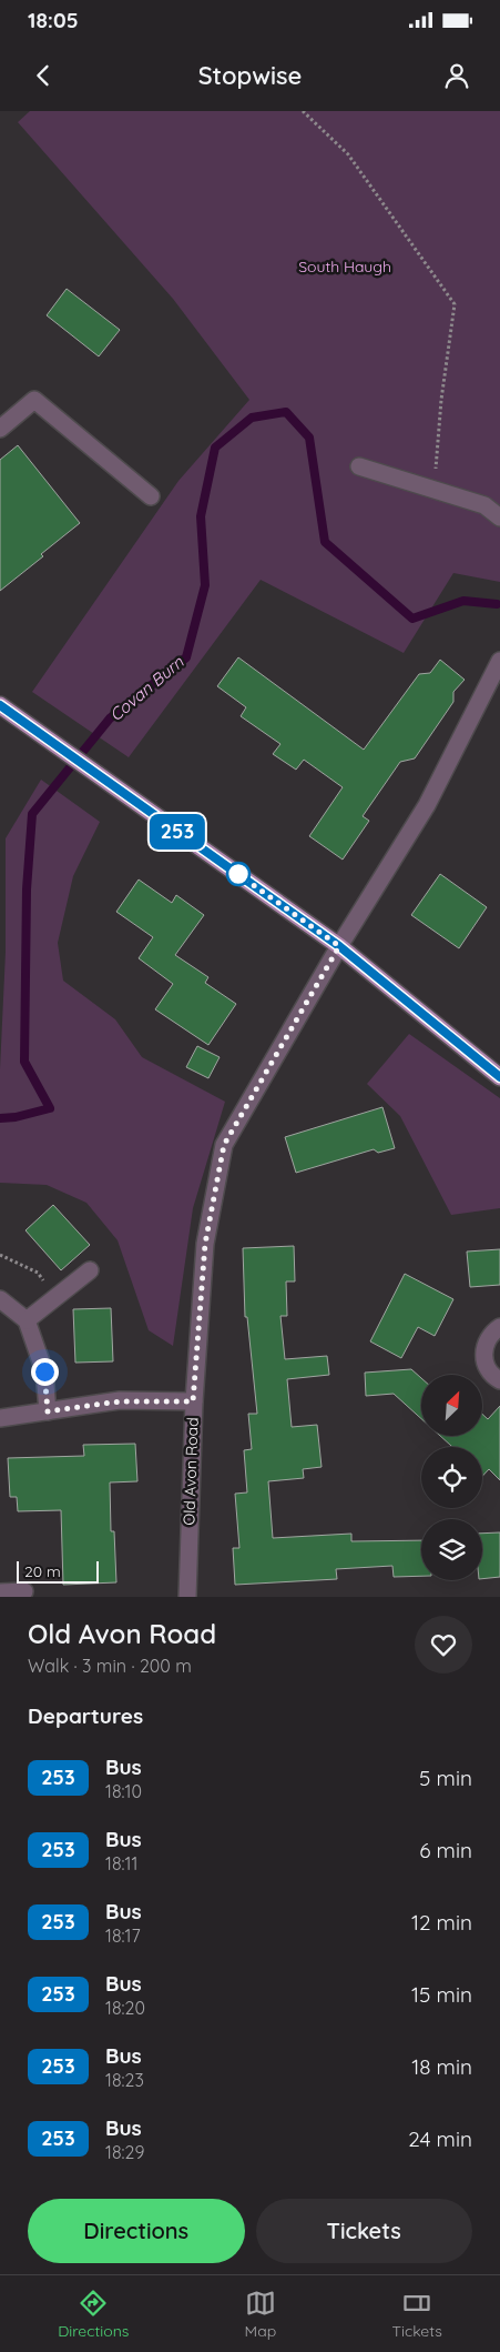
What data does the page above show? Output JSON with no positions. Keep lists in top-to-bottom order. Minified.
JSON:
{"streets":{"street":["Old Avon Road"]},"water":["Covan Burn"],"parks":["South Haugh"],"lines":["bus line 253"],"scale_bar":"20 m","north":"top right","page":{"status":"18:05","header":"Stopwise","on_map":"253","scale":"20 m","heading":[["Old Avon Road","Walk · 3 min · 200 m"],"Departures"],"list":[{"mark":"253","name":"Bus","note":"18:10","value":"5 min"},{"mark":"253","name":"Bus","note":"18:11","value":"6 min"},{"mark":"253","name":"Bus","note":"18:17","value":"12 min"},{"mark":"253","name":"Bus","note":"18:20","value":"15 min"},{"mark":"253","name":"Bus","note":"18:23","value":"18 min"},{"mark":"253","name":"Bus","note":"18:29","value":"24 min"}],"buttons":["Directions","Tickets"],"tabs":["Directions","Map","Tickets"]}}
